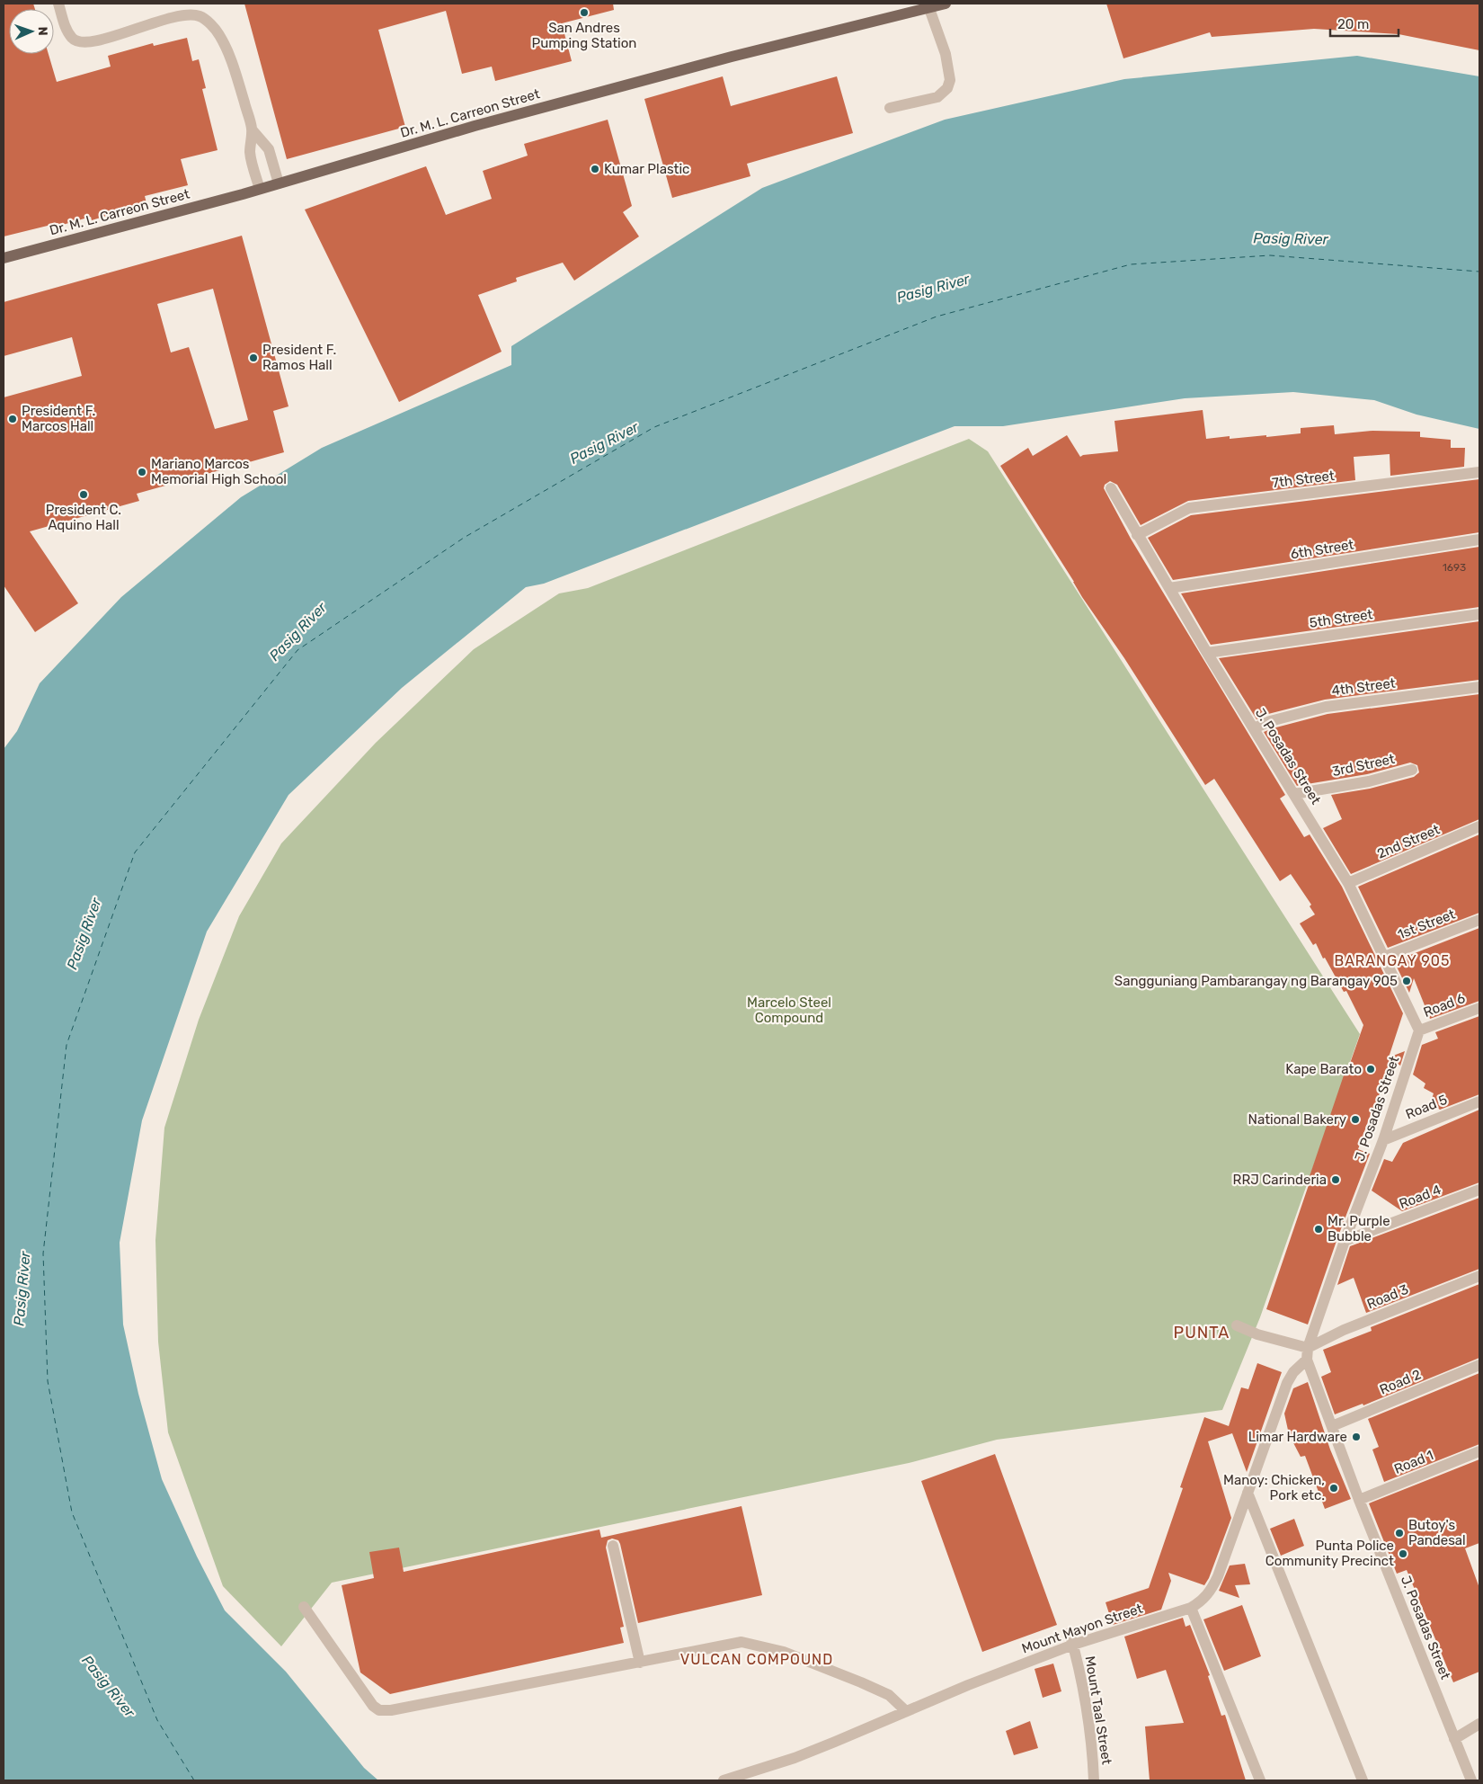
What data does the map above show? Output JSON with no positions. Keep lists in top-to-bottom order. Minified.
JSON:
{"streets":{"main road":["Dr. M. L. Carreon Street"],"street":["7th Street","6th Street","5th Street","4th Street","J. Posadas Street","3rd Street","2nd Street","1st Street","Road 6","Road 5","Road 4","Road 3","Road 2","Road 1","Mount Mayon Street","Mount Taal Street"]},"crossings":[["7th Street","J. Posadas Street"],["6th Street","J. Posadas Street"],["5th Street","J. Posadas Street"],["4th Street","J. Posadas Street"],["J. Posadas Street","3rd Street"],["J. Posadas Street","2nd Street"],["J. Posadas Street","1st Street"],["J. Posadas Street","Road 6"],["J. Posadas Street","Road 5"],["J. Posadas Street","Road 4"],["J. Posadas Street","Road 3"],["J. Posadas Street","Road 2"],["J. Posadas Street","Road 1"],["J. Posadas Street","Mount Mayon Street"],["Road 3","Mount Mayon Street"],["Mount Mayon Street","Mount Taal Street"]],"districts":["BARANGAY 905","PUNTA","VULCAN COMPOUND"],"water":["Pasig River"],"parks":["Marcelo Steel Compound"],"places":["San Andres Pumping Station","Kumar Plastic","President F. Ramos Hall","President F. Marcos Hall","Mariano Marcos Memorial High School","President C. Aquino Hall","Sangguniang Pambarangay ng Barangay 905","Kape Barato","National Bakery","RRJ Carinderia","Mr. Purple Bubble","Limar Hardware","Manoy: Chicken, Pork etc.","Butoy's Pandesal","Punta Police Community Precinct"],"house_numbers":["1693"],"scale_bar":"20 m","north":"right"}
